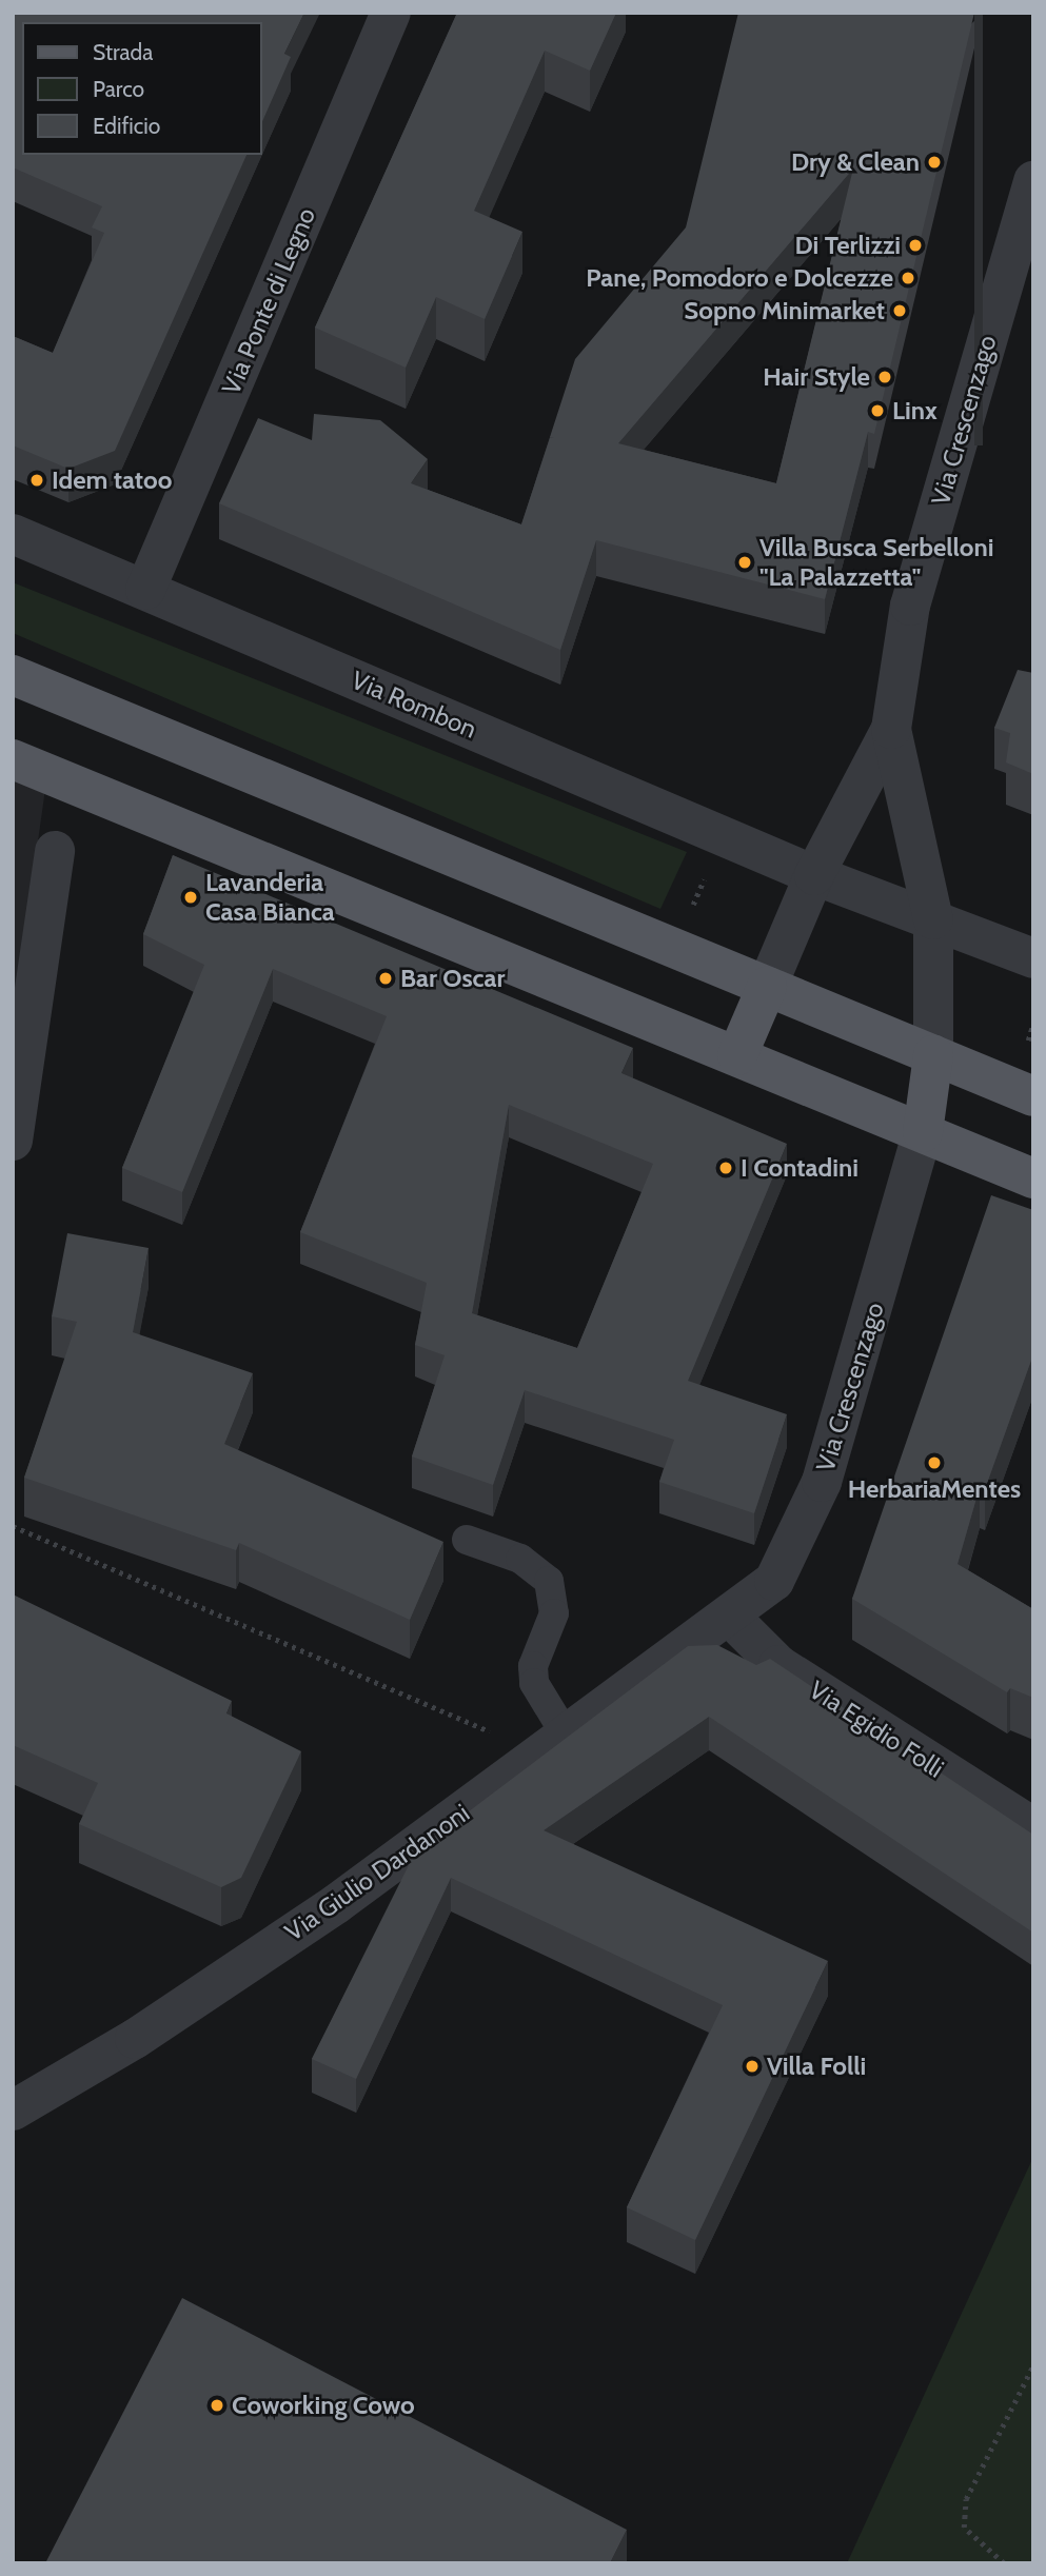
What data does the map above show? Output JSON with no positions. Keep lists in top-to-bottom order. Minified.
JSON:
{"streets":{"street":["Via Ponte di Legno","Via Crescenzago","Via Rombon","Via Egidio Folli","Via Giulio Dardanoni"]},"crossings":[["Via Ponte di Legno","Via Rombon"],["Via Crescenzago","Via Rombon"],["Via Crescenzago","Via Egidio Folli"],["Via Crescenzago","Via Giulio Dardanoni"],["Via Egidio Folli","Via Giulio Dardanoni"]],"places":["Dry & Clean","Di Terlizzi","Pane, Pomodoro e Dolcezze","Sopno Minimarket","Hair Style","Linx","Idem tatoo","Villa Busca Serbelloni \"La Palazzetta\"","Lavanderia Casa Bianca","Bar Oscar","I Contadini","HerbariaMentes","Villa Folli","Coworking Cowo"],"legend":["Strada","Parco","Edificio"]}
